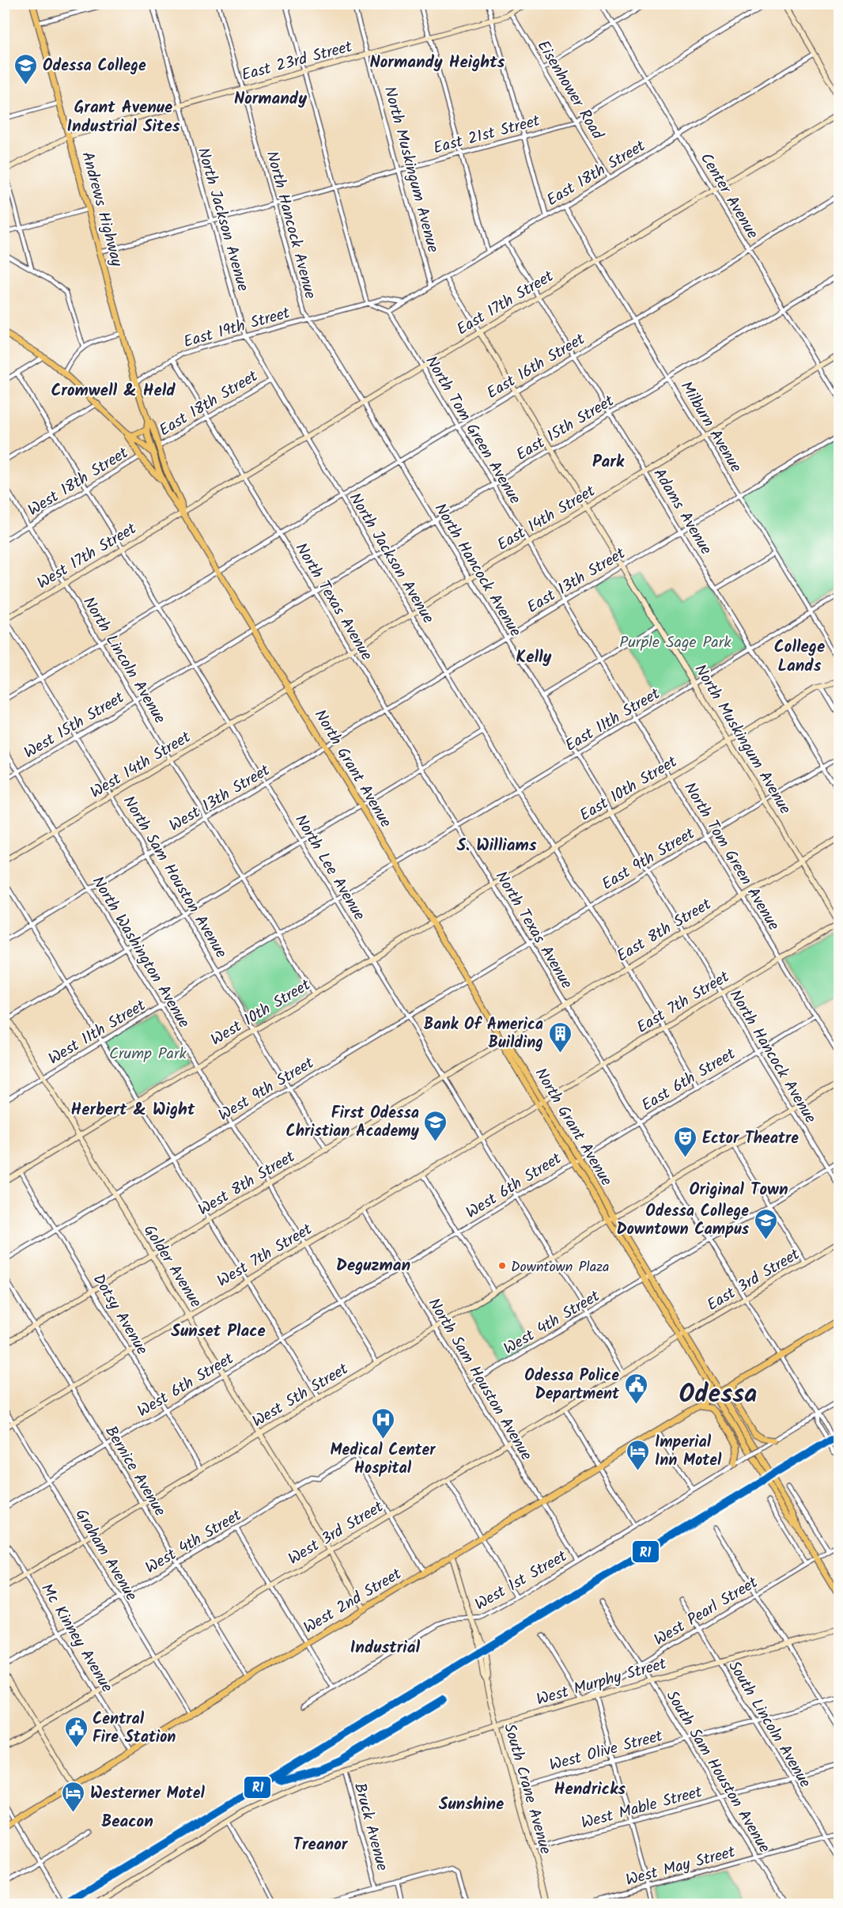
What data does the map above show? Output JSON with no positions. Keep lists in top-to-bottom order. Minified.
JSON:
{"streets":{"main road":["Andrews Highway","North Grant Avenue","West 2nd Street"],"street":["East 23rd Street","Eisenhower Road","East 21st Street","North Muskingum Avenue","East 18th Street","Center Avenue","North Jackson Avenue","North Hancock Avenue","East 17th Street","East 19th Street","East 16th Street","Milburn Avenue","East 15th Street","North Tom Green Avenue","West 18th Street","Adams Avenue","East 14th Street","West 17th Street","East 13th Street","North Texas Avenue","North Lincoln Avenue","East 11th Street","West 15th Street","West 14th Street","East 10th Street","West 13th Street","East 9th Street","North Lee Avenue","North Sam Houston Avenue","East 8th Street","North Washington Avenue","East 7th Street","West 10th Street","West 11th Street","East 6th Street","West 9th Street","West 8th Street","West 6th Street","West 7th Street","Golder Avenue","East 3rd Street","Dotsy Avenue","West 4th Street","West 5th Street","Bernice Avenue","West 3rd Street","Graham Avenue","West 1st Street","West Pearl Street","Mc Kinney Avenue","West Murphy Street","South Lincoln Avenue","West Olive Street","South Sam Houston Avenue","South Crane Avenue","West Mable Street","Bruck Avenue","West May Street"]},"crossings":[["East 23rd Street","Eisenhower Road"],["East 23rd Street","North Muskingum Avenue"],["East 23rd Street","Andrews Highway"],["East 23rd Street","North Jackson Avenue"],["East 23rd Street","North Hancock Avenue"],["Eisenhower Road","East 21st Street"],["Eisenhower Road","East 18th Street"],["East 21st Street","North Muskingum Avenue"],["East 21st Street","Center Avenue"],["East 21st Street","Andrews Highway"],["East 21st Street","North Jackson Avenue"],["East 21st Street","North Hancock Avenue"],["North Muskingum Avenue","East 18th Street"],["North Muskingum Avenue","East 17th Street"],["North Muskingum Avenue","East 16th Street"],["North Muskingum Avenue","East 15th Street"],["North Muskingum Avenue","East 14th Street"],["North Muskingum Avenue","East 13th Street"],["North Muskingum Avenue","East 11th Street"],["North Muskingum Avenue","East 10th Street"],["North Muskingum Avenue","East 9th Street"],["North Muskingum Avenue","East 8th Street"],["North Muskingum Avenue","East 7th Street"],["East 18th Street","Center Avenue"],["East 18th Street","Andrews Highway"],["East 18th Street","North Jackson Avenue"],["East 18th Street","East 19th Street"],["East 18th Street","Milburn Avenue"],["East 18th Street","North Tom Green Avenue"],["East 18th Street","Adams Avenue"],["East 18th Street","North Texas Avenue"],["Center Avenue","East 17th Street"],["Center Avenue","East 16th Street"],["Center Avenue","East 15th Street"],["Center Avenue","East 14th Street"],["Andrews Highway","East 19th Street"],["Andrews Highway","North Grant Avenue"],["North Jackson Avenue","East 17th Street"],["North Jackson Avenue","East 19th Street"],["North Jackson Avenue","East 16th Street"],["North Jackson Avenue","East 15th Street"],["North Jackson Avenue","East 14th Street"],["North Jackson Avenue","East 13th Street"],["North Jackson Avenue","East 11th Street"],["North Jackson Avenue","East 10th Street"],["North Jackson Avenue","East 9th Street"],["North Jackson Avenue","East 8th Street"],["North Jackson Avenue","East 7th Street"],["North Jackson Avenue","East 6th Street"],["North Hancock Avenue","East 17th Street"],["North Hancock Avenue","East 19th Street"],["North Hancock Avenue","East 16th Street"],["North Hancock Avenue","East 15th Street"],["North Hancock Avenue","East 14th Street"],["North Hancock Avenue","East 13th Street"],["North Hancock Avenue","East 11th Street"],["North Hancock Avenue","East 10th Street"],["North Hancock Avenue","East 9th Street"],["North Hancock Avenue","East 8th Street"],["North Hancock Avenue","East 7th Street"],["North Hancock Avenue","East 6th Street"],["North Hancock Avenue","West 4th Street"],["North Hancock Avenue","West 5th Street"],["East 17th Street","Milburn Avenue"],["East 17th Street","North Tom Green Avenue"],["East 17th Street","Adams Avenue"],["East 17th Street","West 17th Street"],["East 17th Street","North Texas Avenue"],["East 17th Street","North Grant Avenue"],["East 19th Street","North Texas Avenue"],["East 16th Street","Milburn Avenue"],["East 16th Street","North Tom Green Avenue"],["East 16th Street","Adams Avenue"],["East 16th Street","North Texas Avenue"],["East 16th Street","North Lincoln Avenue"],["East 16th Street","North Grant Avenue"],["East 16th Street","North Lee Avenue"],["East 16th Street","North Sam Houston Avenue"],["Milburn Avenue","East 15th Street"],["Milburn Avenue","East 14th Street"],["Milburn Avenue","East 13th Street"],["Milburn Avenue","East 11th Street"],["East 15th Street","North Tom Green Avenue"],["East 15th Street","Adams Avenue"],["East 15th Street","North Texas Avenue"],["East 15th Street","West 15th Street"],["East 15th Street","North Grant Avenue"],["North Tom Green Avenue","East 14th Street"],["North Tom Green Avenue","East 13th Street"],["North Tom Green Avenue","East 11th Street"],["North Tom Green Avenue","East 10th Street"],["North Tom Green Avenue","East 9th Street"],["North Tom Green Avenue","East 8th Street"],["North Tom Green Avenue","East 7th Street"],["North Tom Green Avenue","East 6th Street"],["West 18th Street","North Lincoln Avenue"],["West 18th Street","North Lee Avenue"],["Adams Avenue","East 14th Street"],["Adams Avenue","East 13th Street"],["Adams Avenue","East 11th Street"],["Adams Avenue","East 10th Street"],["Adams Avenue","East 9th Street"],["East 14th Street","North Texas Avenue"],["East 14th Street","West 14th Street"],["East 14th Street","North Grant Avenue"],["West 17th Street","North Lincoln Avenue"],["West 17th Street","North Grant Avenue"],["West 17th Street","North Lee Avenue"],["West 17th Street","North Sam Houston Avenue"],["East 13th Street","North Texas Avenue"],["East 13th Street","North Grant Avenue"],["East 13th Street","West 13th Street"],["North Texas Avenue","East 11th Street"],["North Texas Avenue","East 10th Street"],["North Texas Avenue","East 9th Street"],["North Texas Avenue","East 8th Street"],["North Texas Avenue","East 7th Street"],["North Texas Avenue","East 6th Street"],["North Texas Avenue","East 3rd Street"],["North Texas Avenue","West 4th Street"],["North Texas Avenue","West 5th Street"],["North Texas Avenue","West 1st Street"],["North Texas Avenue","West 2nd Street"],["North Lincoln Avenue","West 15th Street"],["North Lincoln Avenue","West 14th Street"],["North Lincoln Avenue","West 13th Street"],["North Lincoln Avenue","West 10th Street"],["North Lincoln Avenue","West 11th Street"],["East 11th Street","North Grant Avenue"],["East 11th Street","West 11th Street"],["West 15th Street","North Grant Avenue"],["West 15th Street","North Lee Avenue"],["West 15th Street","North Sam Houston Avenue"],["West 15th Street","North Washington Avenue"],["West 14th Street","North Grant Avenue"],["West 14th Street","North Lee Avenue"],["West 14th Street","North Sam Houston Avenue"],["West 14th Street","North Washington Avenue"],["North Grant Avenue","East 10th Street"],["North Grant Avenue","West 13th Street"],["North Grant Avenue","East 9th Street"],["North Grant Avenue","East 8th Street"],["North Grant Avenue","East 7th Street"],["North Grant Avenue","West 10th Street"],["North Grant Avenue","West 11th Street"],["North Grant Avenue","East 6th Street"],["North Grant Avenue","West 9th Street"],["North Grant Avenue","West 8th Street"],["North Grant Avenue","West 6th Street"],["North Grant Avenue","West 7th Street"],["North Grant Avenue","East 3rd Street"],["North Grant Avenue","West 4th Street"],["North Grant Avenue","West 5th Street"],["North Grant Avenue","West 3rd Street"],["North Grant Avenue","West 2nd Street"],["North Grant Avenue","West Pearl Street"],["East 10th Street","West 10th Street"],["West 13th Street","North Lee Avenue"],["West 13th Street","North Sam Houston Avenue"],["West 13th Street","North Washington Avenue"],["East 9th Street","West 9th Street"],["North Lee Avenue","West 10th Street"],["North Lee Avenue","West 11th Street"],["North Lee Avenue","West 9th Street"],["North Lee Avenue","West 8th Street"],["North Lee Avenue","West 6th Street"],["North Lee Avenue","West 7th Street"],["North Lee Avenue","West 4th Street"],["North Lee Avenue","West 5th Street"],["North Lee Avenue","West 3rd Street"],["North Sam Houston Avenue","West 10th Street"],["North Sam Houston Avenue","West 11th Street"],["North Sam Houston Avenue","West 9th Street"],["North Sam Houston Avenue","West 8th Street"],["North Sam Houston Avenue","West 6th Street"],["North Sam Houston Avenue","West 7th Street"],["North Sam Houston Avenue","West 4th Street"],["North Sam Houston Avenue","West 5th Street"],["North Sam Houston Avenue","West 3rd Street"],["North Sam Houston Avenue","West 1st Street"],["North Sam Houston Avenue","West 2nd Street"],["East 8th Street","West 8th Street"],["North Washington Avenue","West 10th Street"],["North Washington Avenue","West 11th Street"],["North Washington Avenue","West 9th Street"],["North Washington Avenue","West 8th Street"],["North Washington Avenue","West 6th Street"],["North Washington Avenue","West 7th Street"],["North Washington Avenue","West 5th Street"],["East 7th Street","West 7th Street"],["West 10th Street","Golder Avenue"],["West 10th Street","Dotsy Avenue"],["West 11th Street","Golder Avenue"],["East 6th Street","West 6th Street"],["West 9th Street","Golder Avenue"],["West 9th Street","Dotsy Avenue"],["West 8th Street","Golder Avenue"],["West 8th Street","Dotsy Avenue"],["West 8th Street","Bernice Avenue"],["West 6th Street","Golder Avenue"],["West 6th Street","Dotsy Avenue"],["West 6th Street","Bernice Avenue"],["West 6th Street","Graham Avenue"],["West 7th Street","Golder Avenue"],["West 7th Street","Dotsy Avenue"],["West 7th Street","Bernice Avenue"],["West 7th Street","Graham Avenue"],["Golder Avenue","West 4th Street"],["Golder Avenue","West 5th Street"],["Golder Avenue","West 3rd Street"],["Golder Avenue","West 2nd Street"],["East 3rd Street","West 3rd Street"],["Dotsy Avenue","West 5th Street"],["West 4th Street","Bernice Avenue"],["West 4th Street","West 3rd Street"],["West 4th Street","Graham Avenue"],["West 4th Street","Mc Kinney Avenue"],["West 5th Street","Bernice Avenue"],["West 5th Street","Graham Avenue"],["West 5th Street","Mc Kinney Avenue"],["Bernice Avenue","West 3rd Street"],["Bernice Avenue","West 2nd Street"],["West 3rd Street","Graham Avenue"],["West 3rd Street","Mc Kinney Avenue"],["Graham Avenue","West 2nd Street"],["West 1st Street","South Crane Avenue"],["West 2nd Street","Mc Kinney Avenue"],["West 2nd Street","South Crane Avenue"],["West Pearl Street","West Murphy Street"],["West Pearl Street","South Lincoln Avenue"],["West Pearl Street","South Sam Houston Avenue"],["West Murphy Street","South Lincoln Avenue"],["West Murphy Street","South Sam Houston Avenue"],["West Murphy Street","South Crane Avenue"],["West Murphy Street","Bruck Avenue"],["South Lincoln Avenue","West Olive Street"],["South Lincoln Avenue","West Mable Street"],["South Lincoln Avenue","West May Street"],["West Olive Street","South Sam Houston Avenue"],["West Olive Street","South Crane Avenue"],["South Sam Houston Avenue","West Mable Street"],["South Sam Houston Avenue","West May Street"],["South Crane Avenue","West Mable Street"]],"districts":["Normandy Heights","Normandy","Grant Avenue Industrial Sites","Cromwell & Held","Park","College Lands","Kelly","S. Williams","Herbert & Wight","Original Town","Deguzman","Sunset Place","Odessa","Industrial","Hendricks","Sunshine","Beacon","Treanor"],"parks":["Purple Sage Park","Crump Park"],"places":{"school or university":["Odessa College","First Odessa Christian Academy","Odessa College Downtown Campus"],"building":["Bank Of America Building"],"theatre":["Ector Theatre"],"other":["Downtown Plaza"],"public building":["Odessa Police Department","Central Fire Station"],"hospital":["Medical Center Hospital"],"hotel":["Imperial Inn Motel","Westerner Motel"]},"lines":["transit line R1"]}
